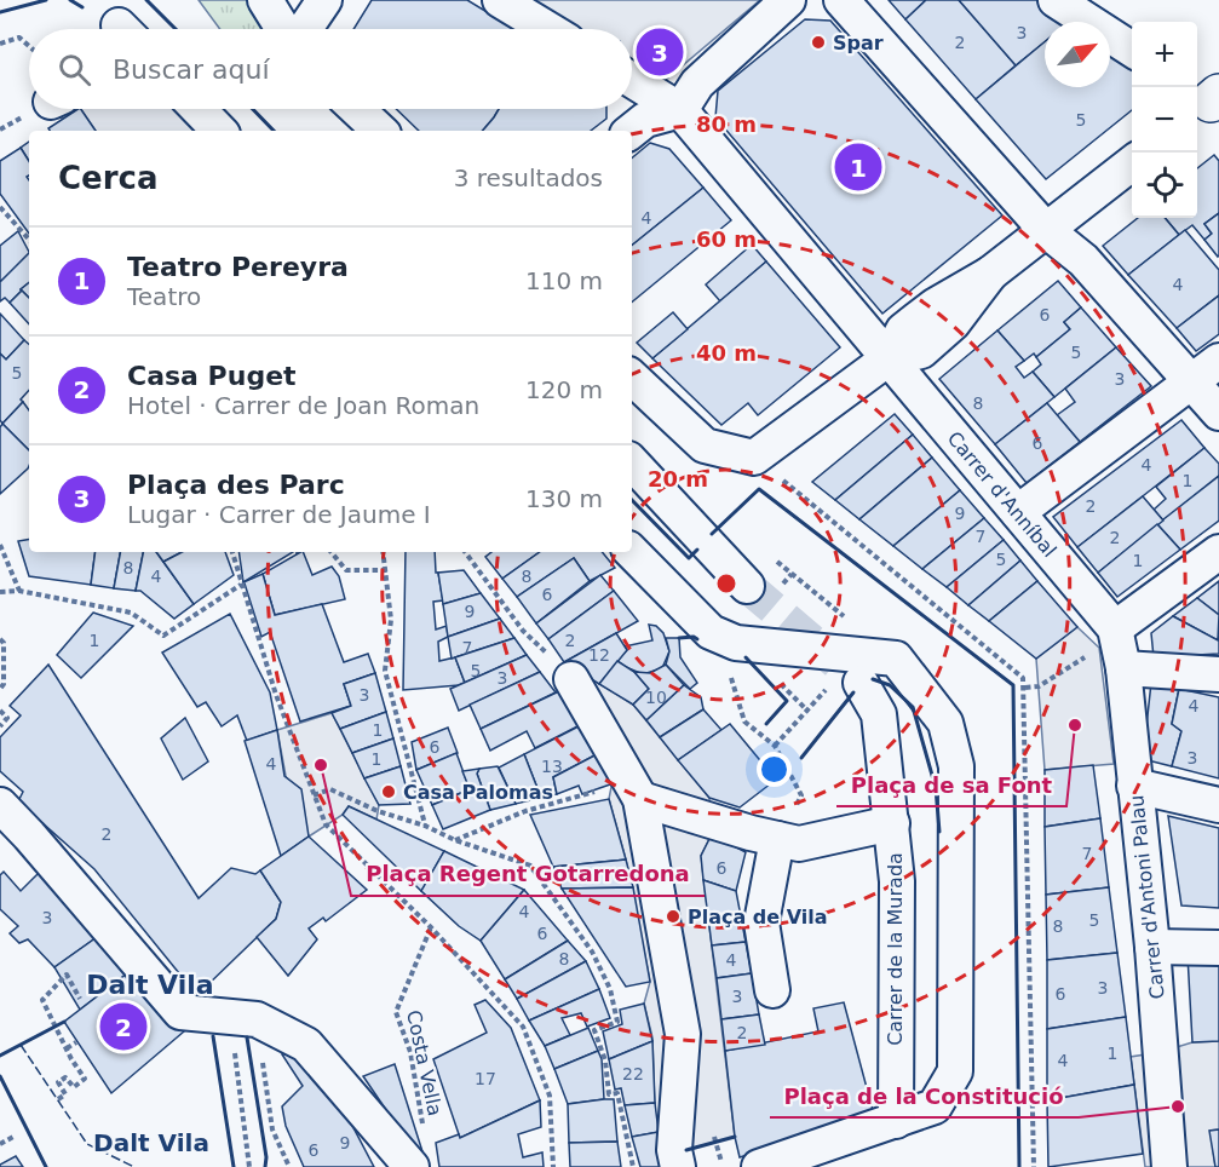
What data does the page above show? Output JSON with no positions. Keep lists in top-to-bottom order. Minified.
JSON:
{"streets":{"street":["Carrer d'Anníbal","Carrer d'Antoni Palau","Carrer de la Murada"],"path":["Costa Vella"]},"crossings":[["Carrer d'Anníbal","Carrer d'Antoni Palau"]],"districts":["Dalt Vila","Dalt Vila"],"places":["Spar","Plaça de sa Font","Plaça Regent Gotarredona","Casa Palomas","Plaça de Vila","Plaça de la Constitució"],"house_numbers":["3","2","5","4","4","6","5","5","3","8","6","4","1","2","9","7","2","5","1","8","4","8","6","9","1","2","7","12","5","3","3","10","4","1","6","3","1","4","13","2","7","6","4","3","5","8","6","8","4","3","6","3","2","1","4","22","17","9","6"],"north":"top right","page":{"map_buttons":["+","−"],"pins":["3","1","2"],"search":"Buscar aquí","heading":["Cerca","3 resultados"],"list":[{"mark":"1","name":"Teatro Pereyra","note":"Teatro","value":"110 m"},{"mark":"2","name":"Casa Puget","note":"Hotel · Carrer de Joan Roman","value":"120 m"},{"mark":"3","name":"Plaça des Parc","note":"Lugar · Carrer de Jaume I","value":"130 m"}]},"rings":["80 m","60 m","40 m","20 m"]}
